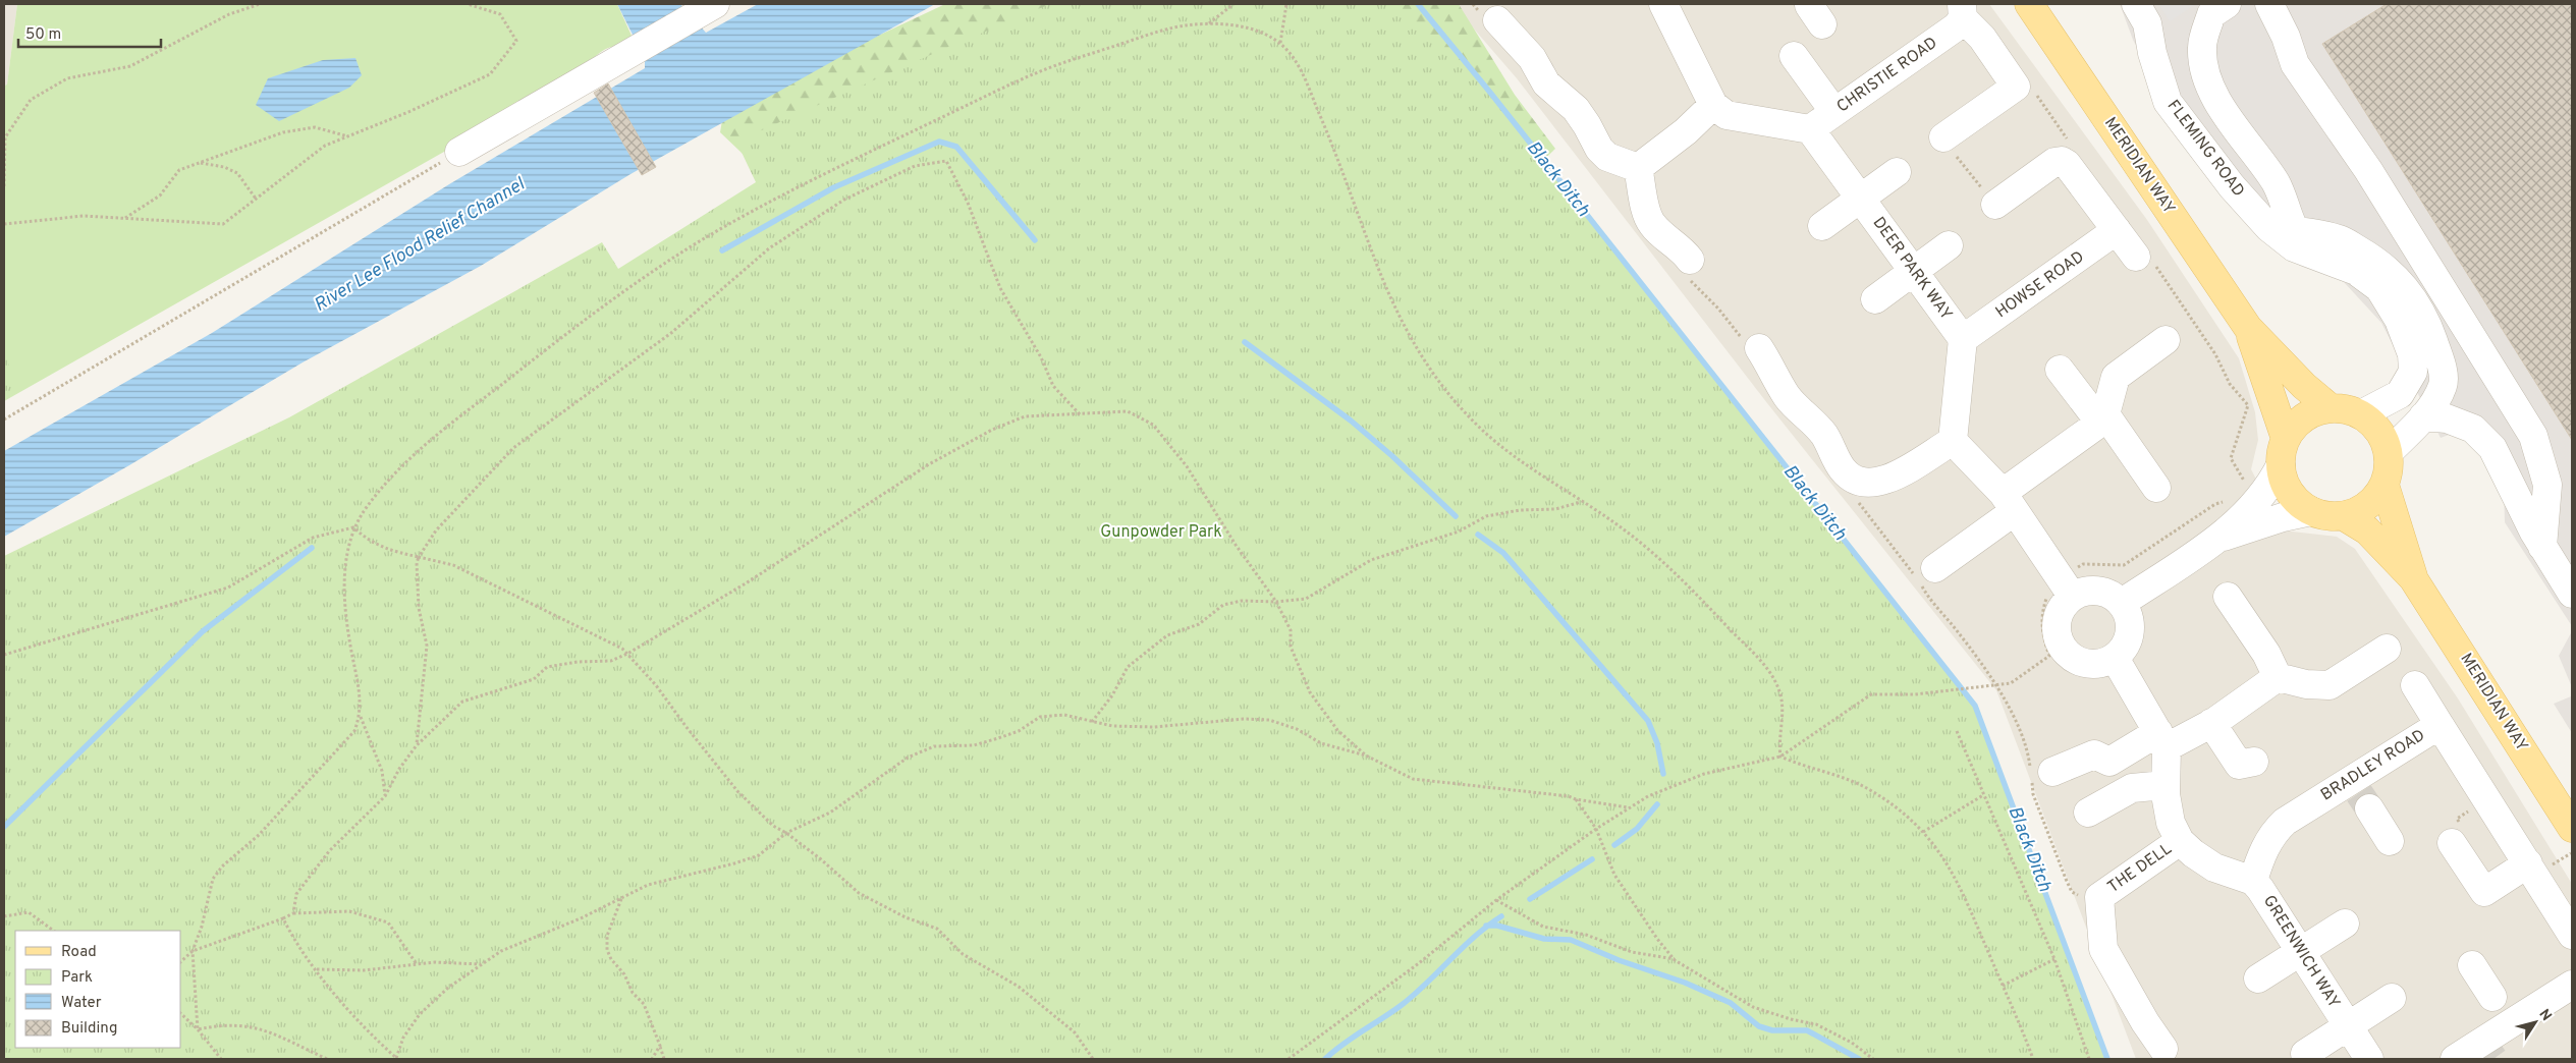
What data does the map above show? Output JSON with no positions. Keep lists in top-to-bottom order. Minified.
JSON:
{"streets":{"main road":["MERIDIAN WAY"],"street":["CHRISTIE ROAD","FLEMING ROAD","DEER PARK WAY","HOWSE ROAD","BRADLEY ROAD","THE DELL","GREENWICH WAY"]},"crossings":[["CHRISTIE ROAD","DEER PARK WAY"],["FLEMING ROAD","MERIDIAN WAY"],["DEER PARK WAY","HOWSE ROAD"],["BRADLEY ROAD","GREENWICH WAY"],["THE DELL","GREENWICH WAY"]],"water":["Black Ditch","River Lee Flood Relief Channel"],"parks":["Gunpowder Park"],"legend":["Road","Park","Water","Building"],"scale_bar":"50 m","north":"top right"}
